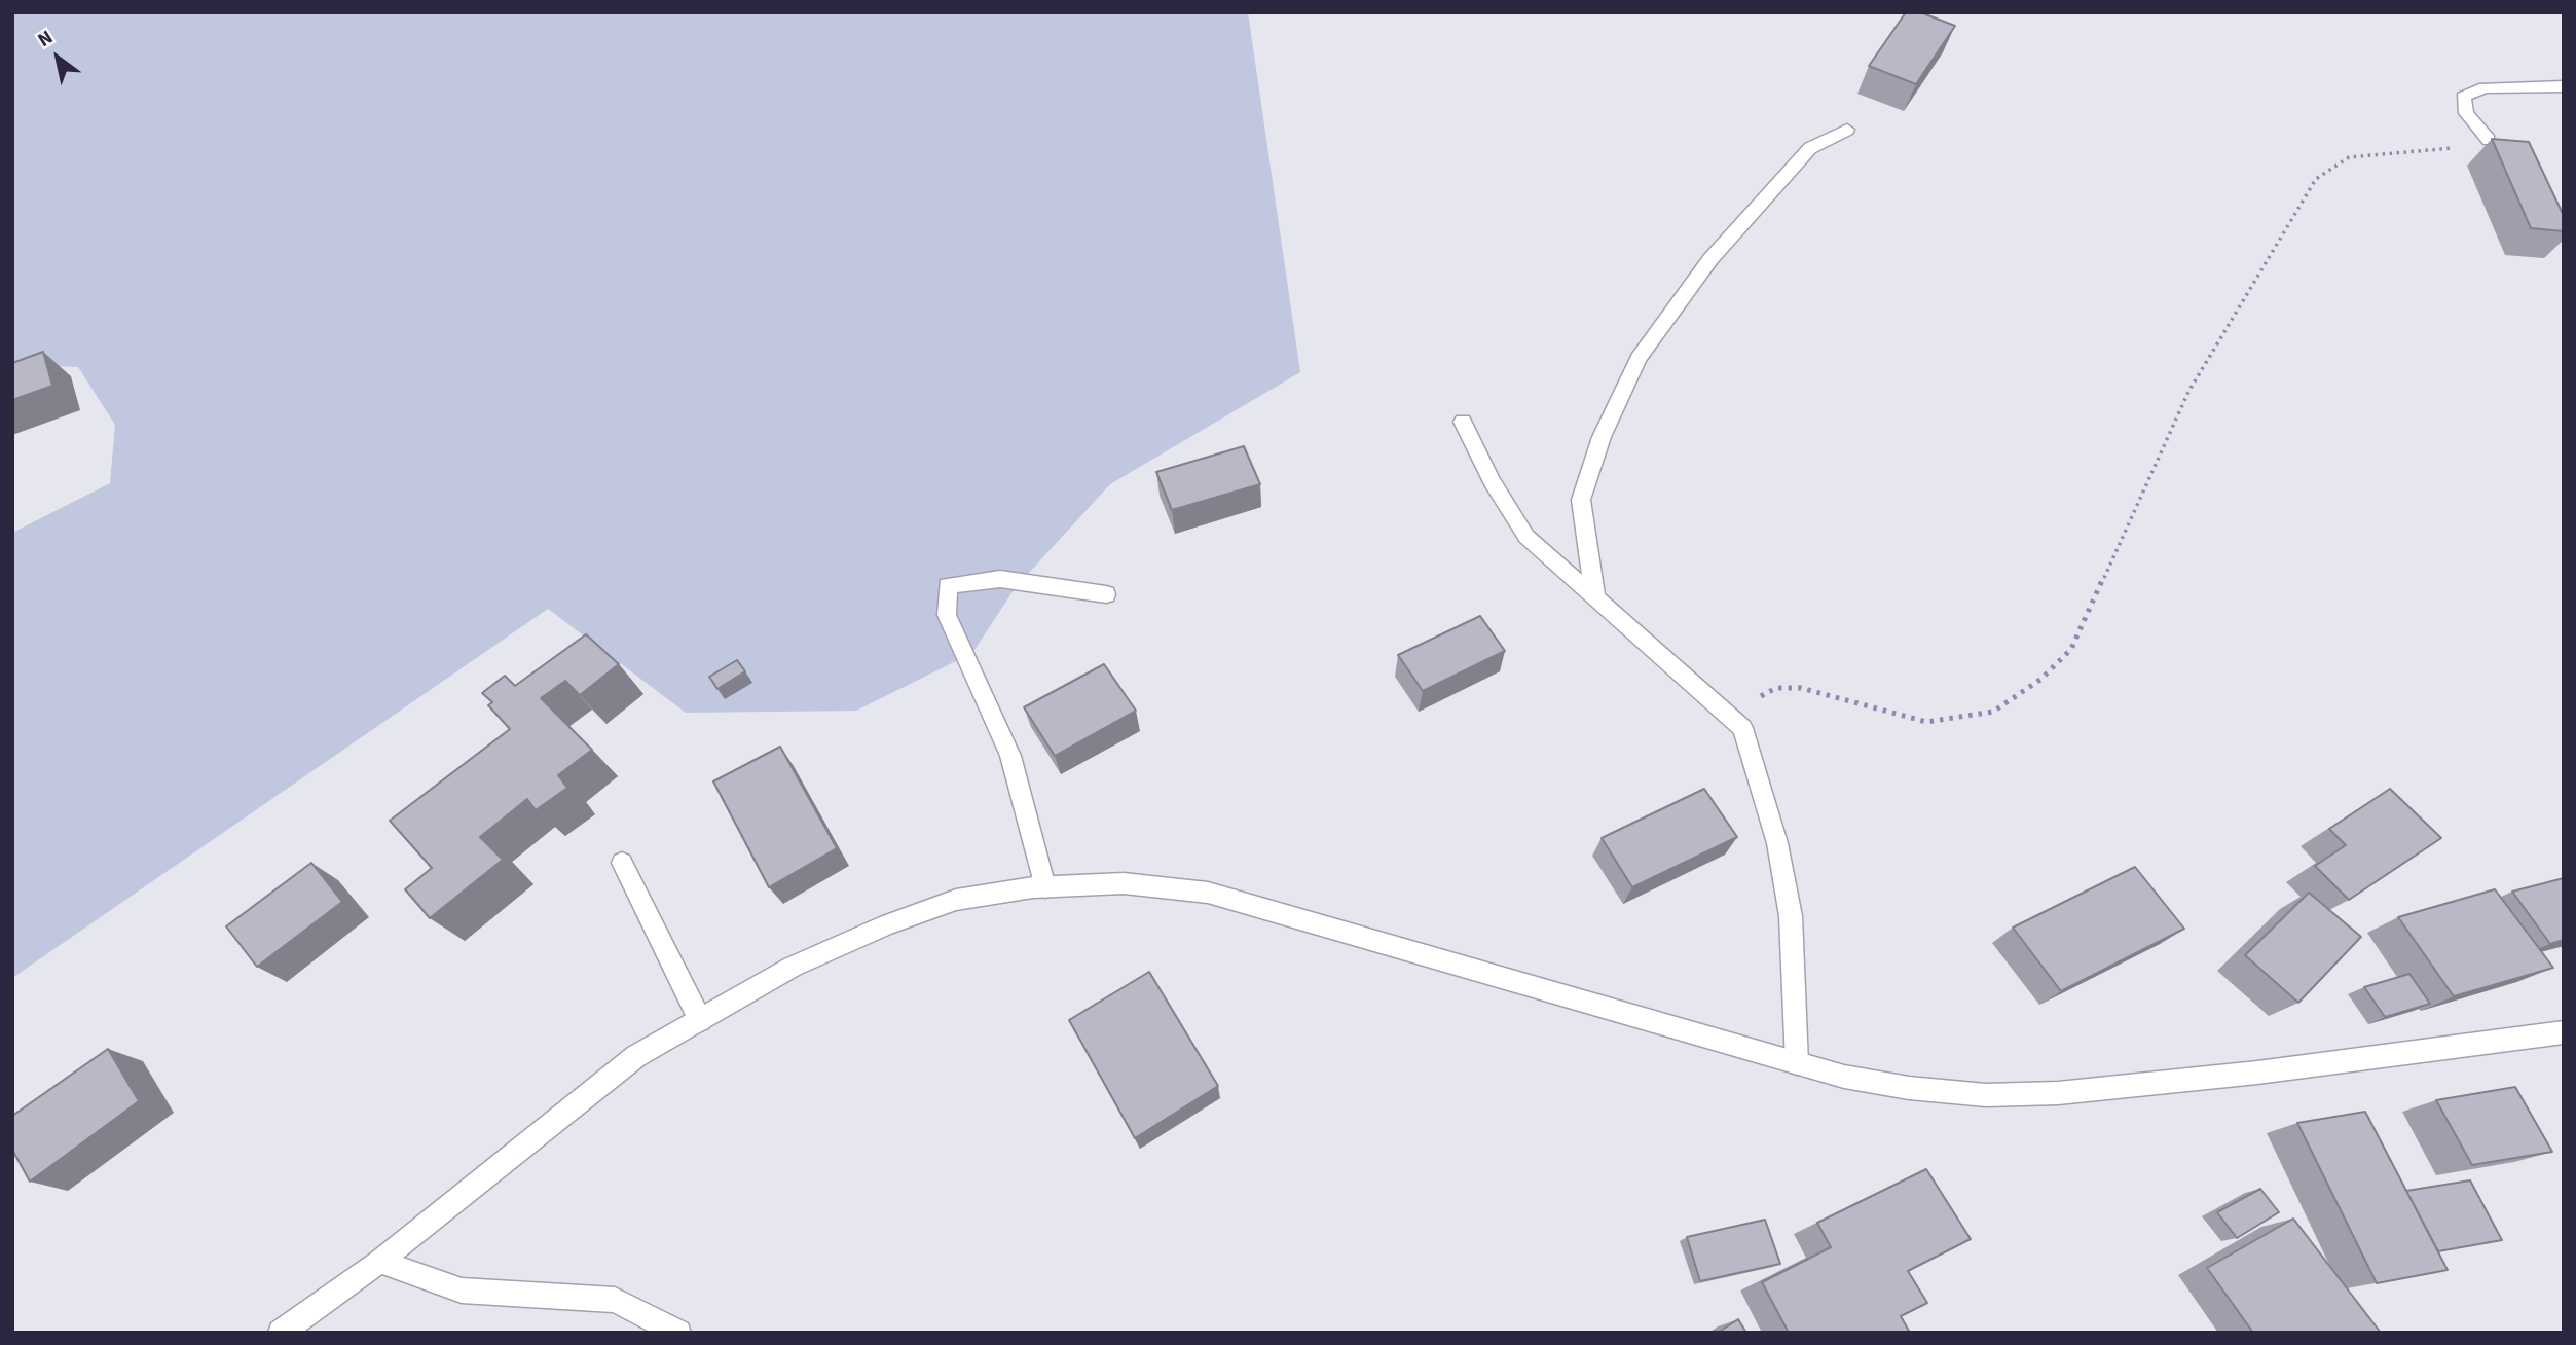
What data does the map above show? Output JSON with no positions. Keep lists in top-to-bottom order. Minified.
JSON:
{"north":"top left"}
